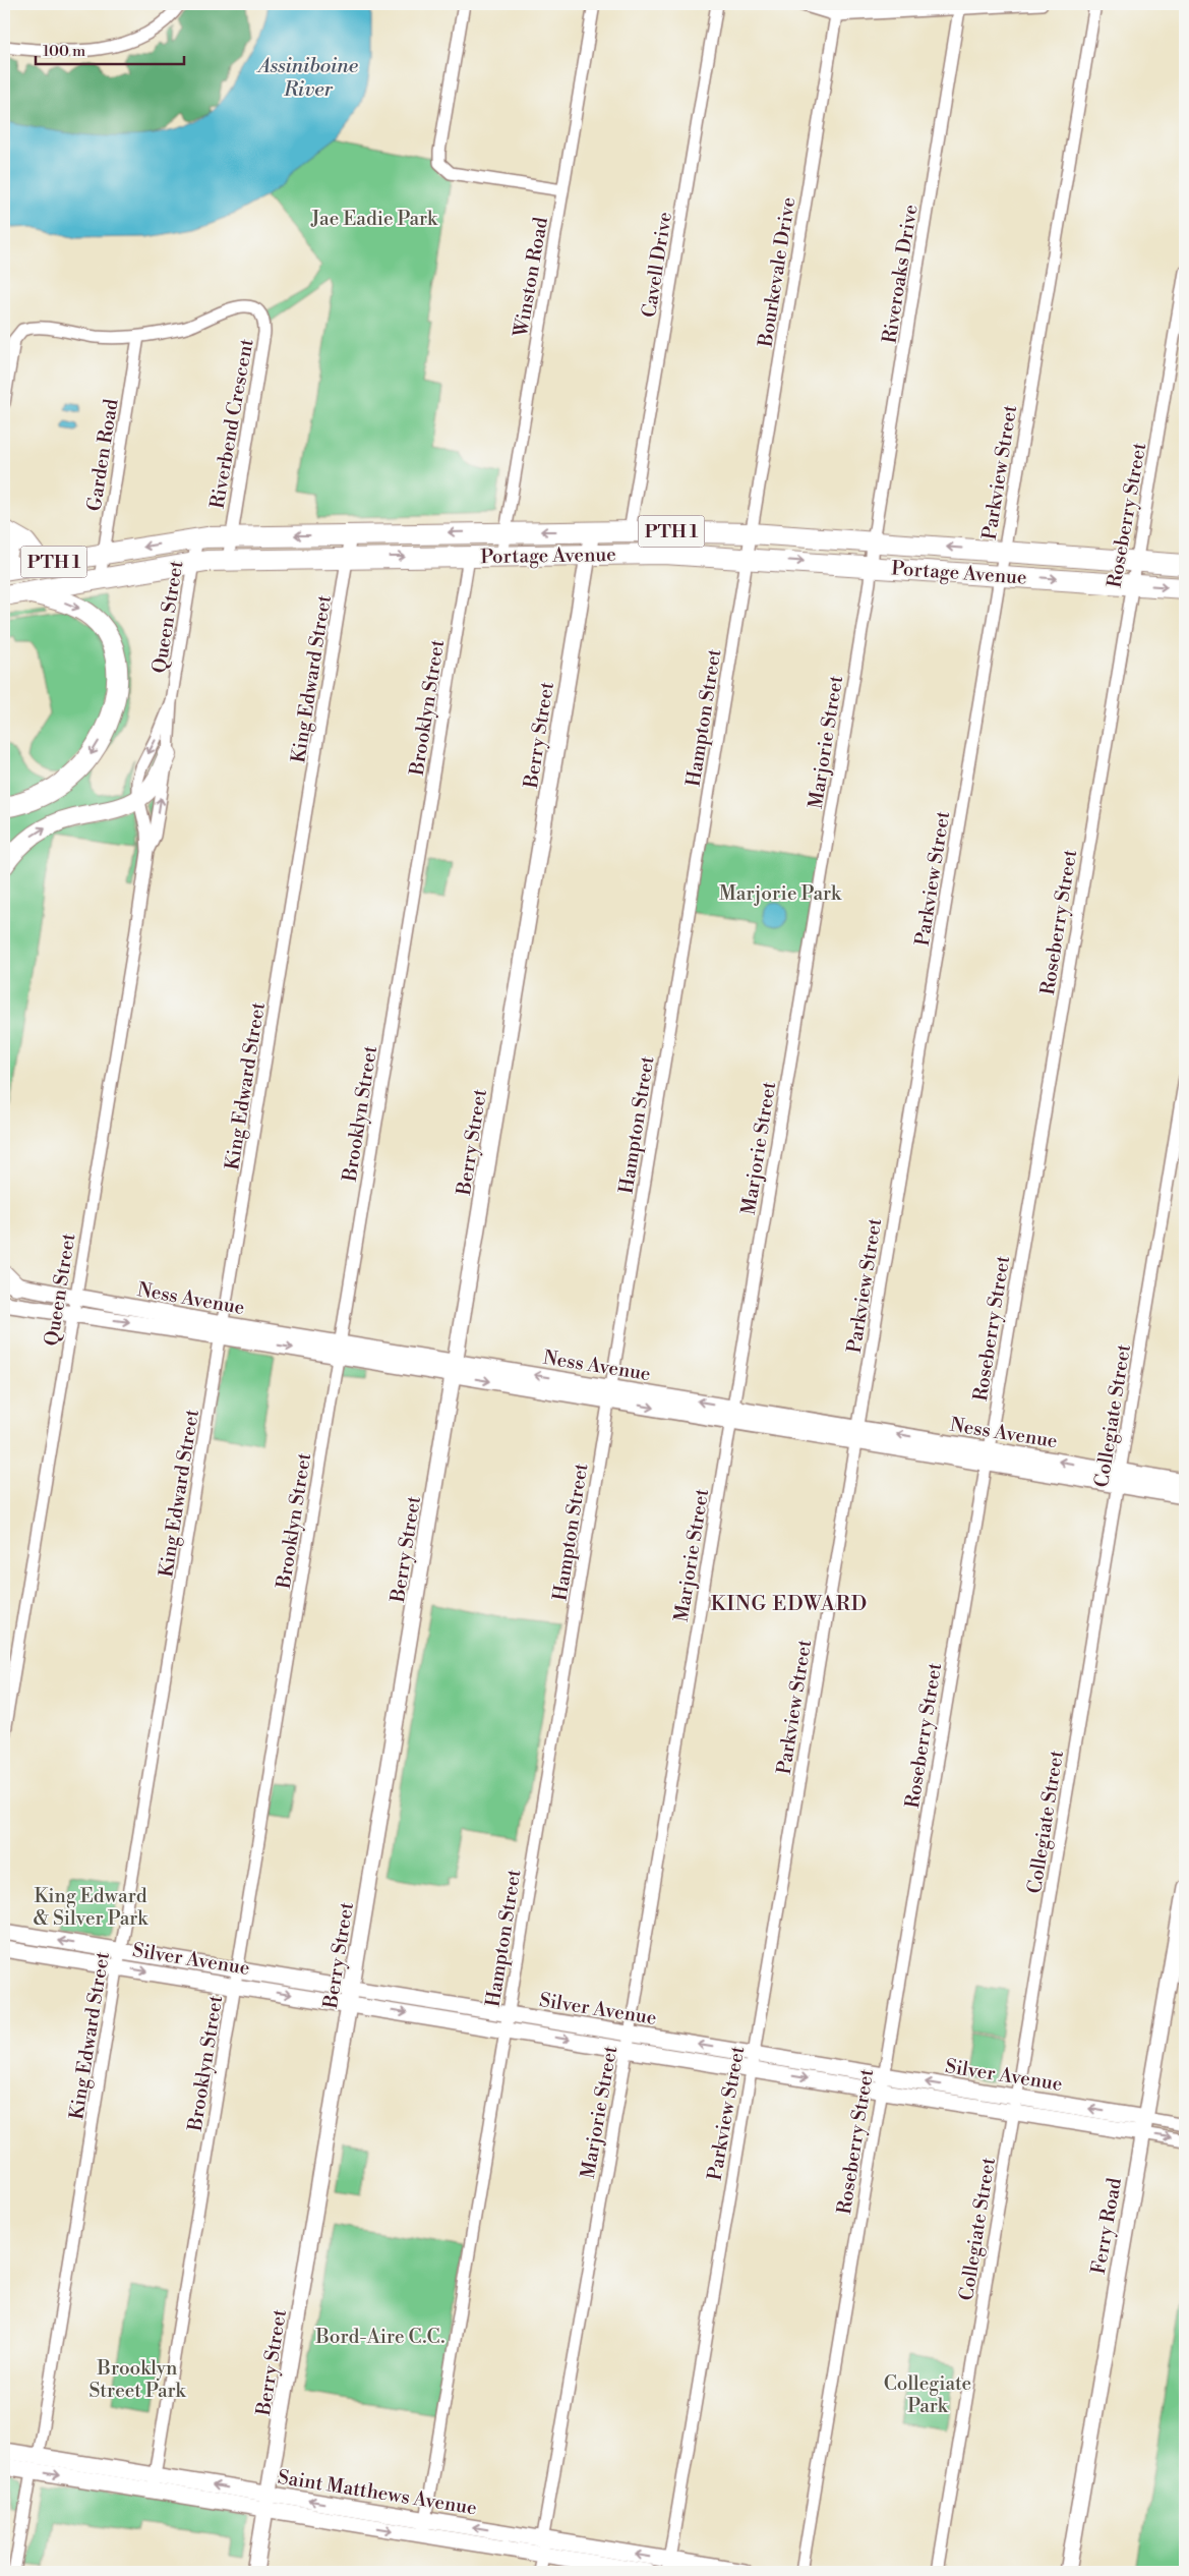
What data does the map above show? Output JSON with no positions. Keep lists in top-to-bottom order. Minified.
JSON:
{"streets":{"highway":["PTH 1","Portage Avenue"],"street":["Cavell Drive","Bourkevale Drive","Riveroaks Drive","Winston Road","Riverbend Crescent","Garden Road","Parkview Street","Roseberry Street","Queen Street","King Edward Street","Brooklyn Street","Hampton Street","Berry Street","Marjorie Street","Ness Avenue","Collegiate Street","Silver Avenue","Ferry Road","Saint Matthews Avenue"]},"crossings":[["Cavell Drive","Portage Avenue"],["Bourkevale Drive","Portage Avenue"],["Bourkevale Drive","Hampton Street"],["Riveroaks Drive","Portage Avenue"],["Riveroaks Drive","Marjorie Street"],["Winston Road","Portage Avenue"],["Riverbend Crescent","Garden Road"],["Riverbend Crescent","Portage Avenue"],["Garden Road","Portage Avenue"],["Parkview Street","Portage Avenue"],["Parkview Street","Ness Avenue"],["Parkview Street","Silver Avenue"],["Parkview Street","Saint Matthews Avenue"],["Roseberry Street","Portage Avenue"],["Roseberry Street","Ness Avenue"],["Roseberry Street","Silver Avenue"],["Portage Avenue","Queen Street"],["Portage Avenue","King Edward Street"],["Portage Avenue","Brooklyn Street"],["Portage Avenue","Hampton Street"],["Portage Avenue","Berry Street"],["Portage Avenue","Marjorie Street"],["Queen Street","Ness Avenue"],["King Edward Street","Ness Avenue"],["King Edward Street","Silver Avenue"],["King Edward Street","Saint Matthews Avenue"],["Brooklyn Street","Ness Avenue"],["Brooklyn Street","Silver Avenue"],["Brooklyn Street","Saint Matthews Avenue"],["Hampton Street","Ness Avenue"],["Hampton Street","Silver Avenue"],["Hampton Street","Saint Matthews Avenue"],["Berry Street","Ness Avenue"],["Berry Street","Silver Avenue"],["Berry Street","Saint Matthews Avenue"],["Marjorie Street","Ness Avenue"],["Marjorie Street","Silver Avenue"],["Marjorie Street","Saint Matthews Avenue"],["Ness Avenue","Collegiate Street"],["Collegiate Street","Silver Avenue"],["Silver Avenue","Ferry Road"]],"districts":["KING EDWARD"],"water":["Assiniboine River"],"parks":["Jae Eadie Park","Marjorie Park","King Edward & Silver Park","Bord-Aire C.C.","Brooklyn Street Park","Collegiate Park"],"scale_bar":"100 m"}
